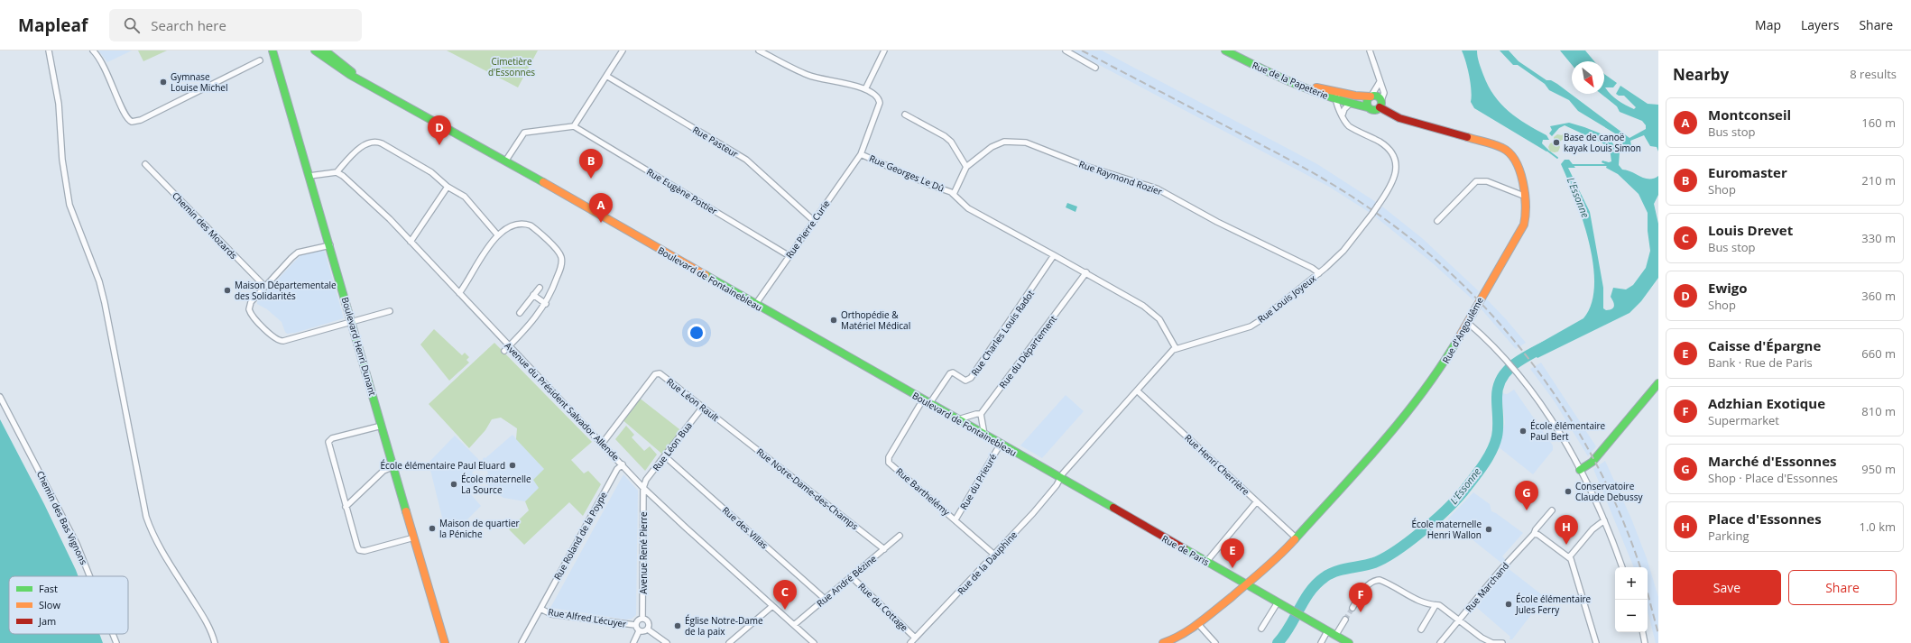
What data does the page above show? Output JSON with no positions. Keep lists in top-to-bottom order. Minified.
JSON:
{"streets":{"main road":["Rue de la Papeterie","Boulevard de Fontainebleau","Rue d'Angoulême","Boulevard Henri Dunant","Rue de Paris"],"street":["Rue Pasteur","Rue Georges Le Dû","Rue Raymond Rozier","Rue Eugène Pottier","Chemin des Mozards","Rue Pierre Curie","Rue Louis Joyeux","Rue Charles Louis Radot","Rue du Département","Rue Léon Rault","Avenue du Président Salvador Allende","Rue Léon Bua","Rue Henri Cherrière","Rue du Prieuré","Rue Notre-Dame-des-Champs","Rue Barthelémy","Chemin des Bas Vignons","Rue des Villas","Rue Roland de la Poype","Avenue René Pierre","Rue de la Dauphine","Rue André Bézine","Rue Marchand","Rue du Cottage","Rue Alfred Lécuyer"]},"crossings":[["Rue de la Papeterie","Rue Louis Joyeux"],["Rue Pasteur","Rue Pierre Curie"],["Rue Georges Le Dû","Rue Raymond Rozier"],["Rue Georges Le Dû","Rue Pierre Curie"],["Rue Georges Le Dû","Rue Louis Joyeux"],["Rue Georges Le Dû","Rue Charles Louis Radot"],["Rue Georges Le Dû","Rue du Département"],["Rue Raymond Rozier","Rue Louis Joyeux"],["Rue Eugène Pottier","Rue Pierre Curie"],["Rue Pierre Curie","Boulevard de Fontainebleau"],["Boulevard de Fontainebleau","Rue Charles Louis Radot"],["Boulevard de Fontainebleau","Rue du Prieuré"],["Boulevard de Fontainebleau","Rue Barthelémy"],["Boulevard de Fontainebleau","Rue de Paris"],["Boulevard de Fontainebleau","Rue de la Dauphine"],["Rue d'Angoulême","Rue Henri Cherrière"],["Rue d'Angoulême","Rue de Paris"],["Rue Charles Louis Radot","Rue Barthelémy"],["Rue Léon Rault","Avenue du Président Salvador Allende"],["Rue Léon Rault","Rue Léon Bua"],["Rue Léon Rault","Rue Notre-Dame-des-Champs"],["Avenue du Président Salvador Allende","Rue Léon Bua"],["Avenue du Président Salvador Allende","Rue Roland de la Poype"],["Avenue du Président Salvador Allende","Avenue René Pierre"],["Avenue du Président Salvador Allende","Rue André Bézine"],["Rue Léon Bua","Rue des Villas"],["Rue Léon Bua","Avenue René Pierre"],["Rue du Prieuré","Rue Barthelémy"],["Rue Notre-Dame-des-Champs","Rue André Bézine"],["Rue Barthelémy","Rue de la Dauphine"],["Rue des Villas","Rue André Bézine"],["Rue Roland de la Poype","Rue Alfred Lécuyer"],["Rue de Paris","Rue de la Dauphine"],["Avenue René Pierre","Rue Alfred Lécuyer"],["Rue de la Dauphine","Rue du Cottage"],["Rue André Bézine","Rue du Cottage"]],"water":["L'Essonne"],"parks":["Cimetière d'Essonnes"],"places":["Gymnase Louise Michel","Base de canoë kayak Louis Simon","Maison Départementale des Solidarités","Orthopédie & Matériel Médical","École élémentaire Paul Bert","École élémentaire Paul Eluard","École maternelle La Source","Conservatoire Claude Debussy","Maison de quartier la Péniche","École maternelle Henri Wallon","École élémentaire Jules Ferry","Église Notre-Dame de la paix"],"legend":["Fast","Slow","Jam"],"north":"bottom right","page":{"header":"Mapleaf","search":"Search here","nav":["Map","Layers","Share"],"heading":["Nearby","8 results"],"list":[{"mark":"A","name":"Montconseil","note":"Bus stop","value":"160 m"},{"mark":"B","name":"Euromaster","note":"Shop","value":"210 m"},{"mark":"C","name":"Louis Drevet","note":"Bus stop","value":"330 m"},{"mark":"D","name":"Ewigo","note":"Shop","value":"360 m"},{"mark":"E","name":"Caisse d'Épargne","note":"Bank · Rue de Paris","value":"660 m"},{"mark":"F","name":"Adzhian Exotique","note":"Supermarket","value":"810 m"},{"mark":"G","name":"Marché d'Essonnes","note":"Shop · Place d'Essonnes","value":"950 m"},{"mark":"H","name":"Place d'Essonnes","note":"Parking","value":"1.0 km"}],"pins":["D","B","A","G","H","E","C","F"],"buttons":["Save","Share"],"map_buttons":["+","−"]}}
